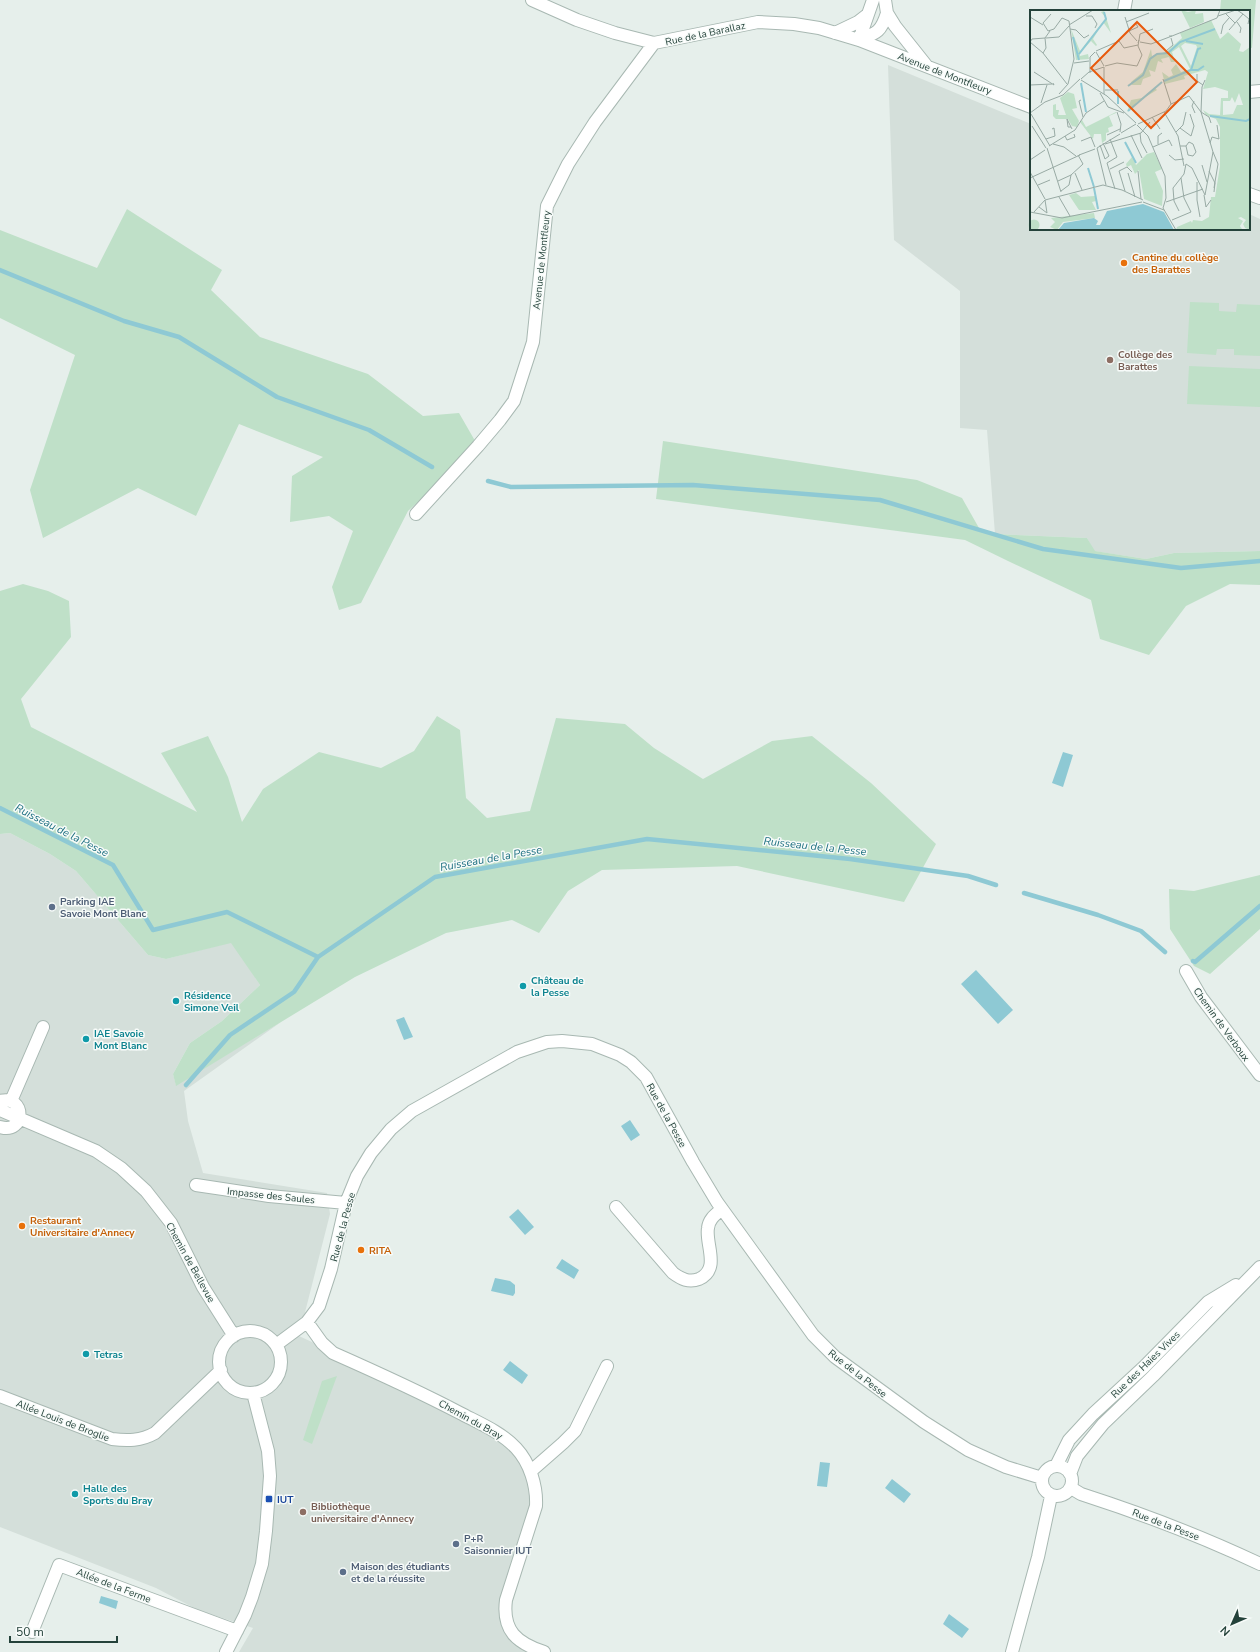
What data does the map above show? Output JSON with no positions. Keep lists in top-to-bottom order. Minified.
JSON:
{"streets":{"street":["Rue de la Barallaz","Avenue de Montfleury","Chemin de Verboux","Rue de la Pesse","Impasse des Saules","Chemin de Bellevue","Rue des Haies Vives","Chemin du Bray","Allée Louis de Broglie","Allée de la Ferme"]},"crossings":[["Rue de la Barallaz","Avenue de Montfleury"],["Rue de la Pesse","Impasse des Saules"],["Rue de la Pesse","Chemin de Bellevue"],["Rue de la Pesse","Rue des Haies Vives"],["Rue de la Pesse","Chemin du Bray"],["Rue de la Pesse","Allée Louis de Broglie"],["Chemin de Bellevue","Allée Louis de Broglie"]],"water":["Ruisseau de la Pesse"],"places":{"other":["Cantine du collège des Barattes","Collège des Barattes","Parking IAE Savoie Mont Blanc","Château de la Pesse","Résidence Simone Veil","IAE Savoie Mont Blanc","Restaurant Universitaire d'Annecy","RITA","Tetras","Halle des Sports du Bray","Bibliothèque universitaire d'Annecy","P+R Saisonnier IUT","Maison des étudiants et de la réussite"],"transit":["IUT"]},"scale_bar":"50 m","north":"bottom left"}
